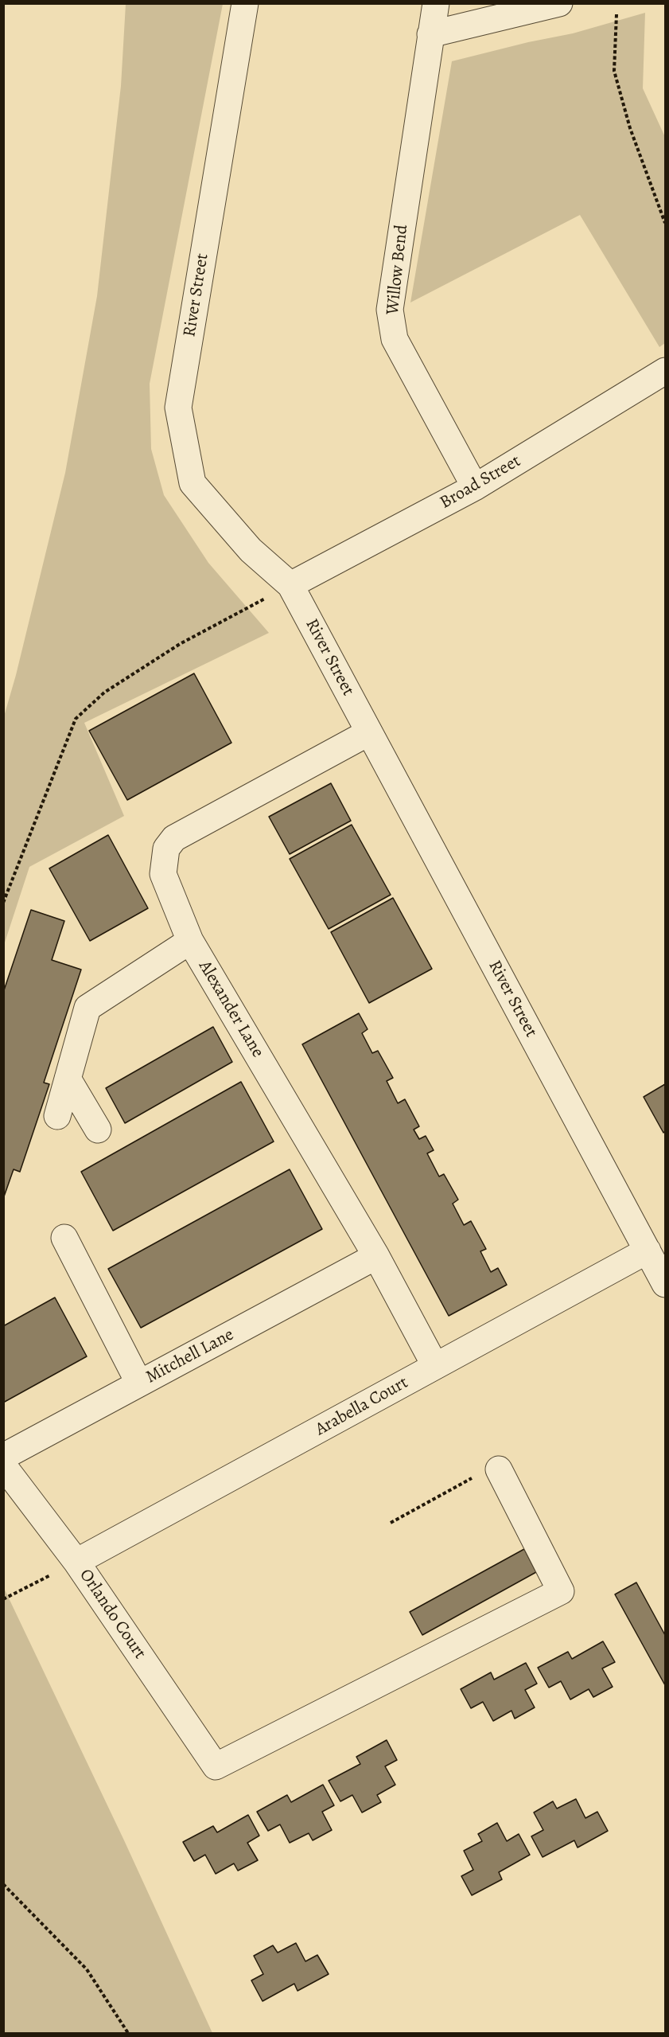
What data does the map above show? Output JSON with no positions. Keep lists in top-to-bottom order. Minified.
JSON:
{"streets":{"street":["Willow Bend","River Street","Broad Street","Alexander Lane","Mitchell Lane","Arabella Court","Orlando Court"]},"crossings":[["Willow Bend","Broad Street"],["River Street","Broad Street"],["River Street","Alexander Lane"],["River Street","Arabella Court"],["Alexander Lane","Mitchell Lane"],["Alexander Lane","Arabella Court"],["Arabella Court","Orlando Court"]]}
